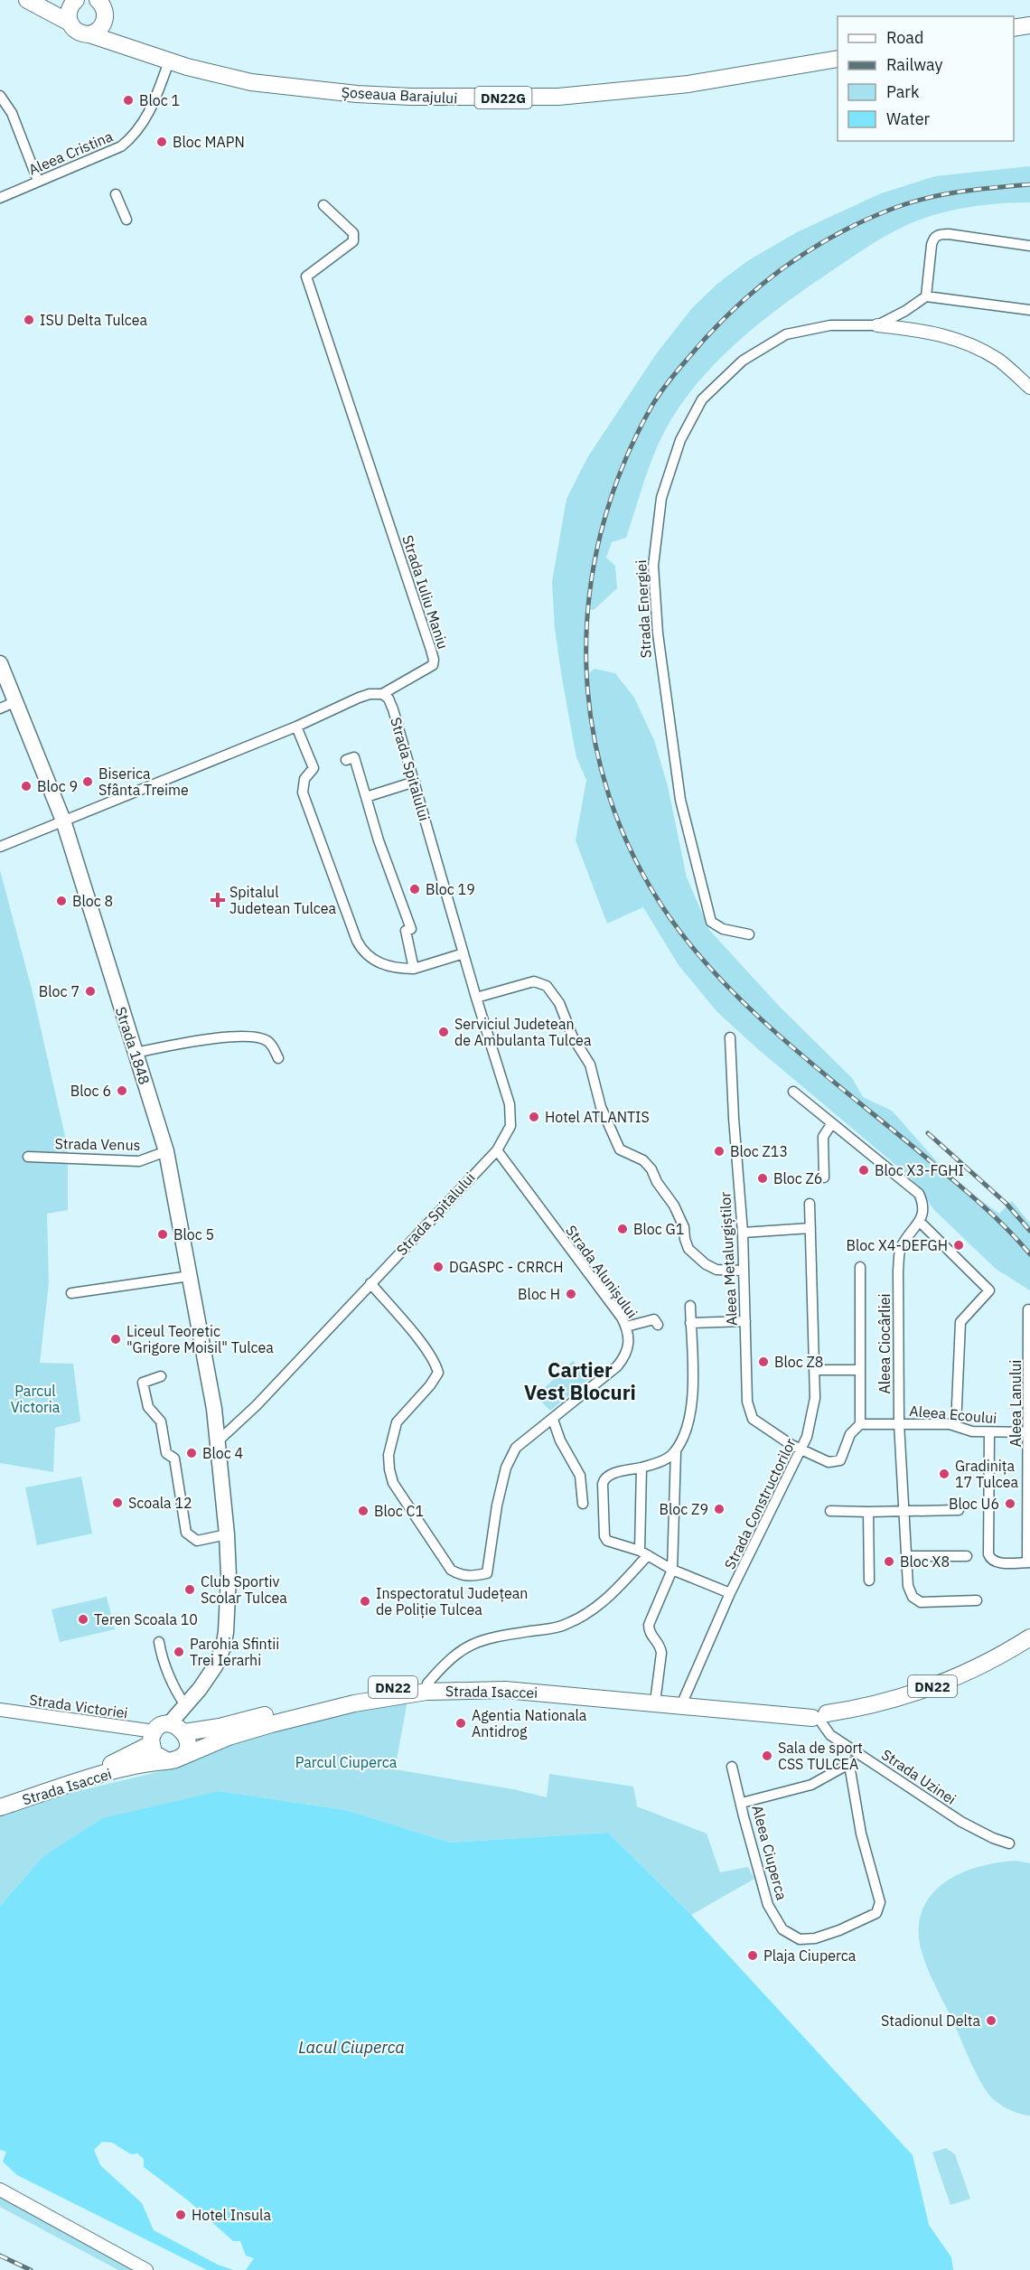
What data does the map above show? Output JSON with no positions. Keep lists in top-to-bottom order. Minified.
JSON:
{"streets":{"main road":["Șoseaua Barajului","DN22G","Strada 1848","DN22","Strada Isaccei"],"street":["Aleea Cristina","Strada Iuliu Maniu","Strada Energiei","Strada Spitalului","Strada Venus","Aleea Metalurgiștilor","Strada Alunișului","Aleea Ciocârliei","Aleea Lanului","Aleea Ecoului","Strada Constructorilor","Strada Victoriei","Strada Uzinei","Aleea Ciuperca"]},"crossings":[["Șoseaua Barajului","DN22G"],["Șoseaua Barajului","Aleea Cristina"],["Strada Iuliu Maniu","Strada Spitalului"],["Strada Iuliu Maniu","Strada 1848"],["Strada Spitalului","Strada 1848"],["Strada Spitalului","Strada Alunișului"],["Strada 1848","Strada Venus"],["Aleea Metalurgiștilor","Strada Constructorilor"],["Aleea Ciocârliei","Aleea Ecoului"],["Aleea Lanului","Aleea Ecoului"],["Strada Constructorilor","Strada Isaccei"],["Strada Isaccei","Strada Victoriei"],["Strada Isaccei","Strada Uzinei"],["Strada Uzinei","Aleea Ciuperca"]],"districts":["Cartier Vest Blocuri"],"water":["Lacul Ciuperca"],"parks":["Parcul Victoria","Parcul Ciuperca"],"places":{"other":["Bloc 1","Bloc MAPN","ISU Delta Tulcea","Biserica Sfânta Treime","Bloc 9","Bloc 19","Bloc 8","Bloc 7","Serviciul Judetean de Ambulanta Tulcea","Bloc 6","Hotel ATLANTIS","Bloc Z13","Bloc X3-FGHI","Bloc Z6","Bloc G1","Bloc 5","Bloc X4-DEFGH","DGASPC - CRRCH","Bloc H","Liceul Teoretic \"Grigore Moisil\" Tulcea","Bloc Z8","Bloc 4","Gradinița 17 Tulcea","Scoala 12","Bloc U6","Bloc Z9","Bloc C1","Bloc X8","Club Sportiv Scolar Tulcea","Inspectoratul Județean de Poliție Tulcea","Teren Scoala 10","Parohia Sfintii Trei Ierarhi","Agentia Nationala Antidrog","Sala de sport CSS TULCEA","Plaja Ciuperca","Stadionul Delta","Hotel Insula"],"health":["Spitalul Judetean Tulcea"]},"legend":["Road","Railway","Park","Water"]}
